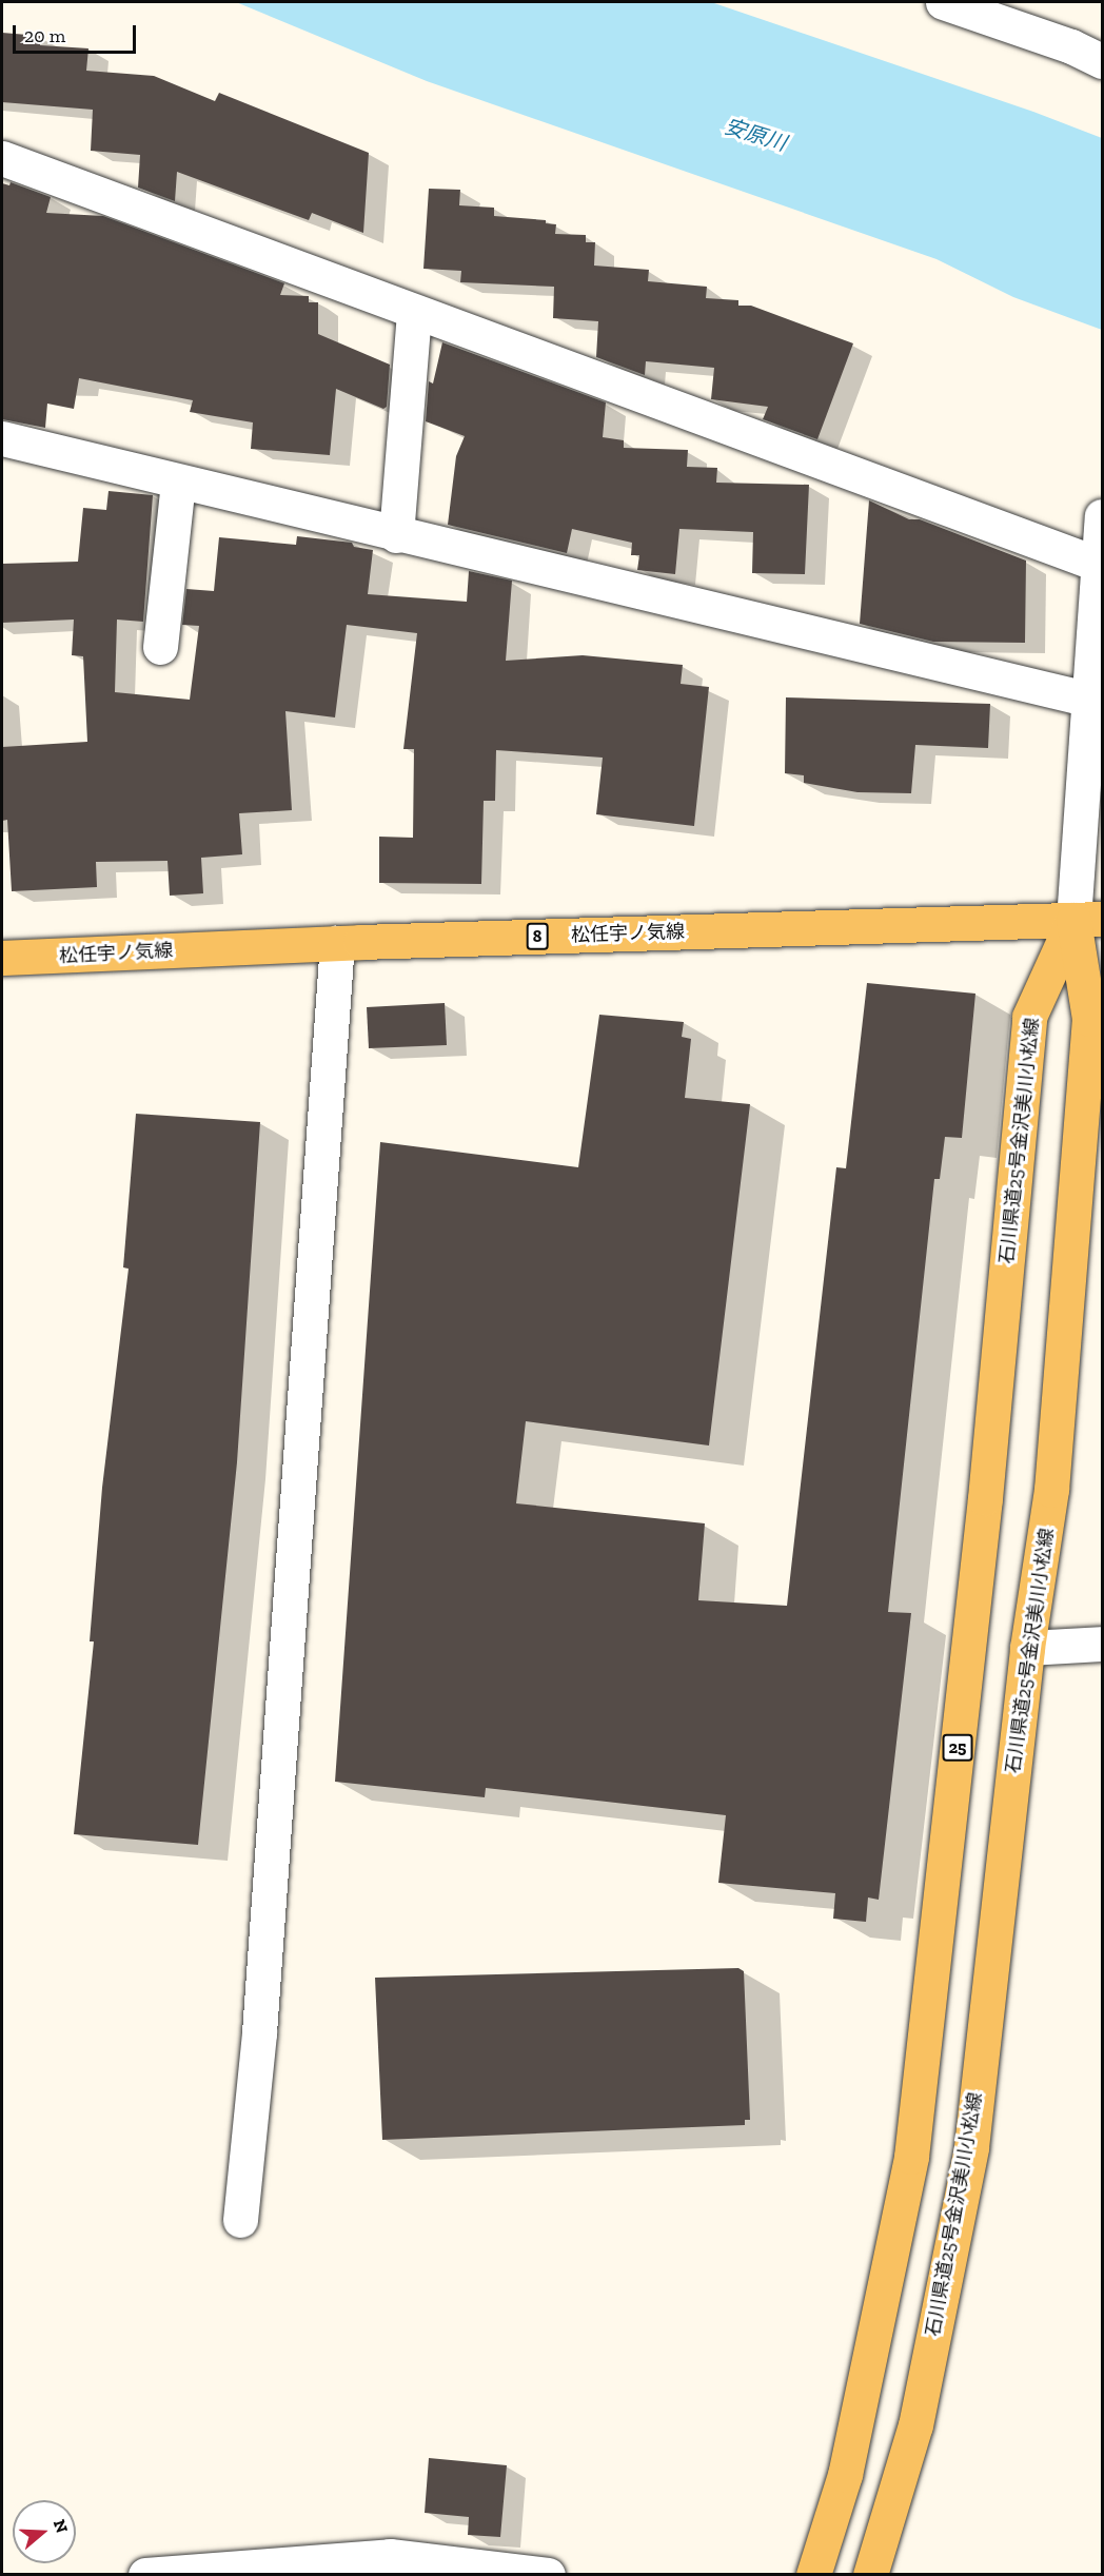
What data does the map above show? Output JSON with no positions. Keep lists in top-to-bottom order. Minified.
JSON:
{"streets":{"main road":["松任宇ノ気線","8","石川県道25号金沢美川小松線","25"]},"crossings":[["松任宇ノ気線","石川県道25号金沢美川小松線"]],"water":["安原川"],"scale_bar":"20 m","north":"right"}
